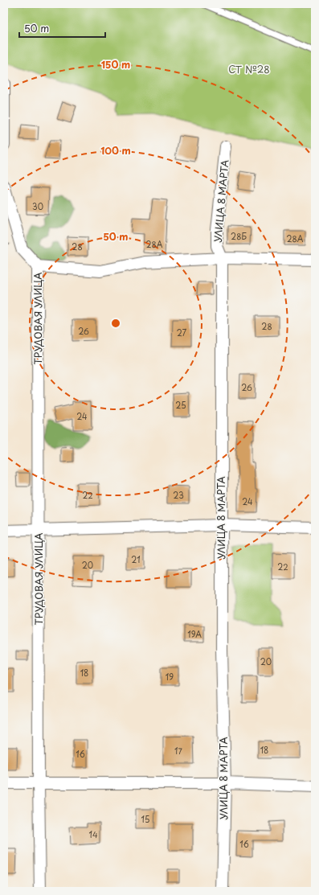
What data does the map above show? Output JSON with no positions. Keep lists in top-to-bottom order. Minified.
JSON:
{"streets":{"street":["УЛИЦА 8 МАРТА","ТРУДОВАЯ УЛИЦА"]},"parks":["СТ №28"],"house_numbers":["30","28Б","28А","28А","28","28","26","27","26","25","24","22","23","24","21","20","22","19А","20","18","19","18","17","16","15","14","16"],"scale_bar":"50 m","rings":["150 m","100 m","50 m"]}
